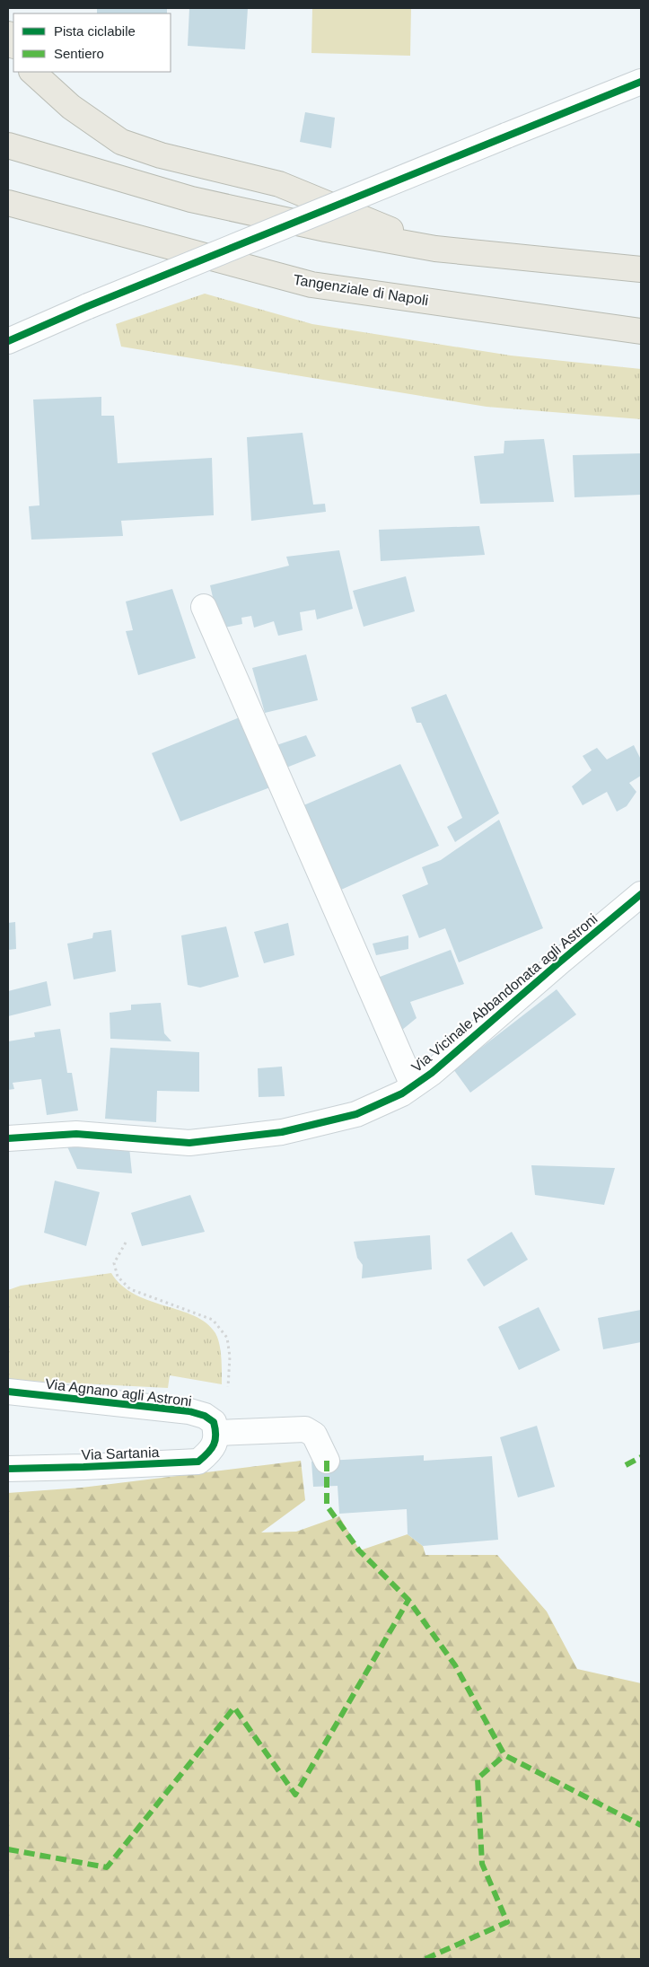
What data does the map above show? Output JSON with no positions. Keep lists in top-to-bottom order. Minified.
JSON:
{"streets":{"highway":["Tangenziale di Napoli"],"street":["Via Vicinale Abbandonata agli Astroni","Via Agnano agli Astroni","Via Sartania"]},"crossings":[["Via Agnano agli Astroni","Via Sartania"]],"legend":["Pista ciclabile","Sentiero"]}
